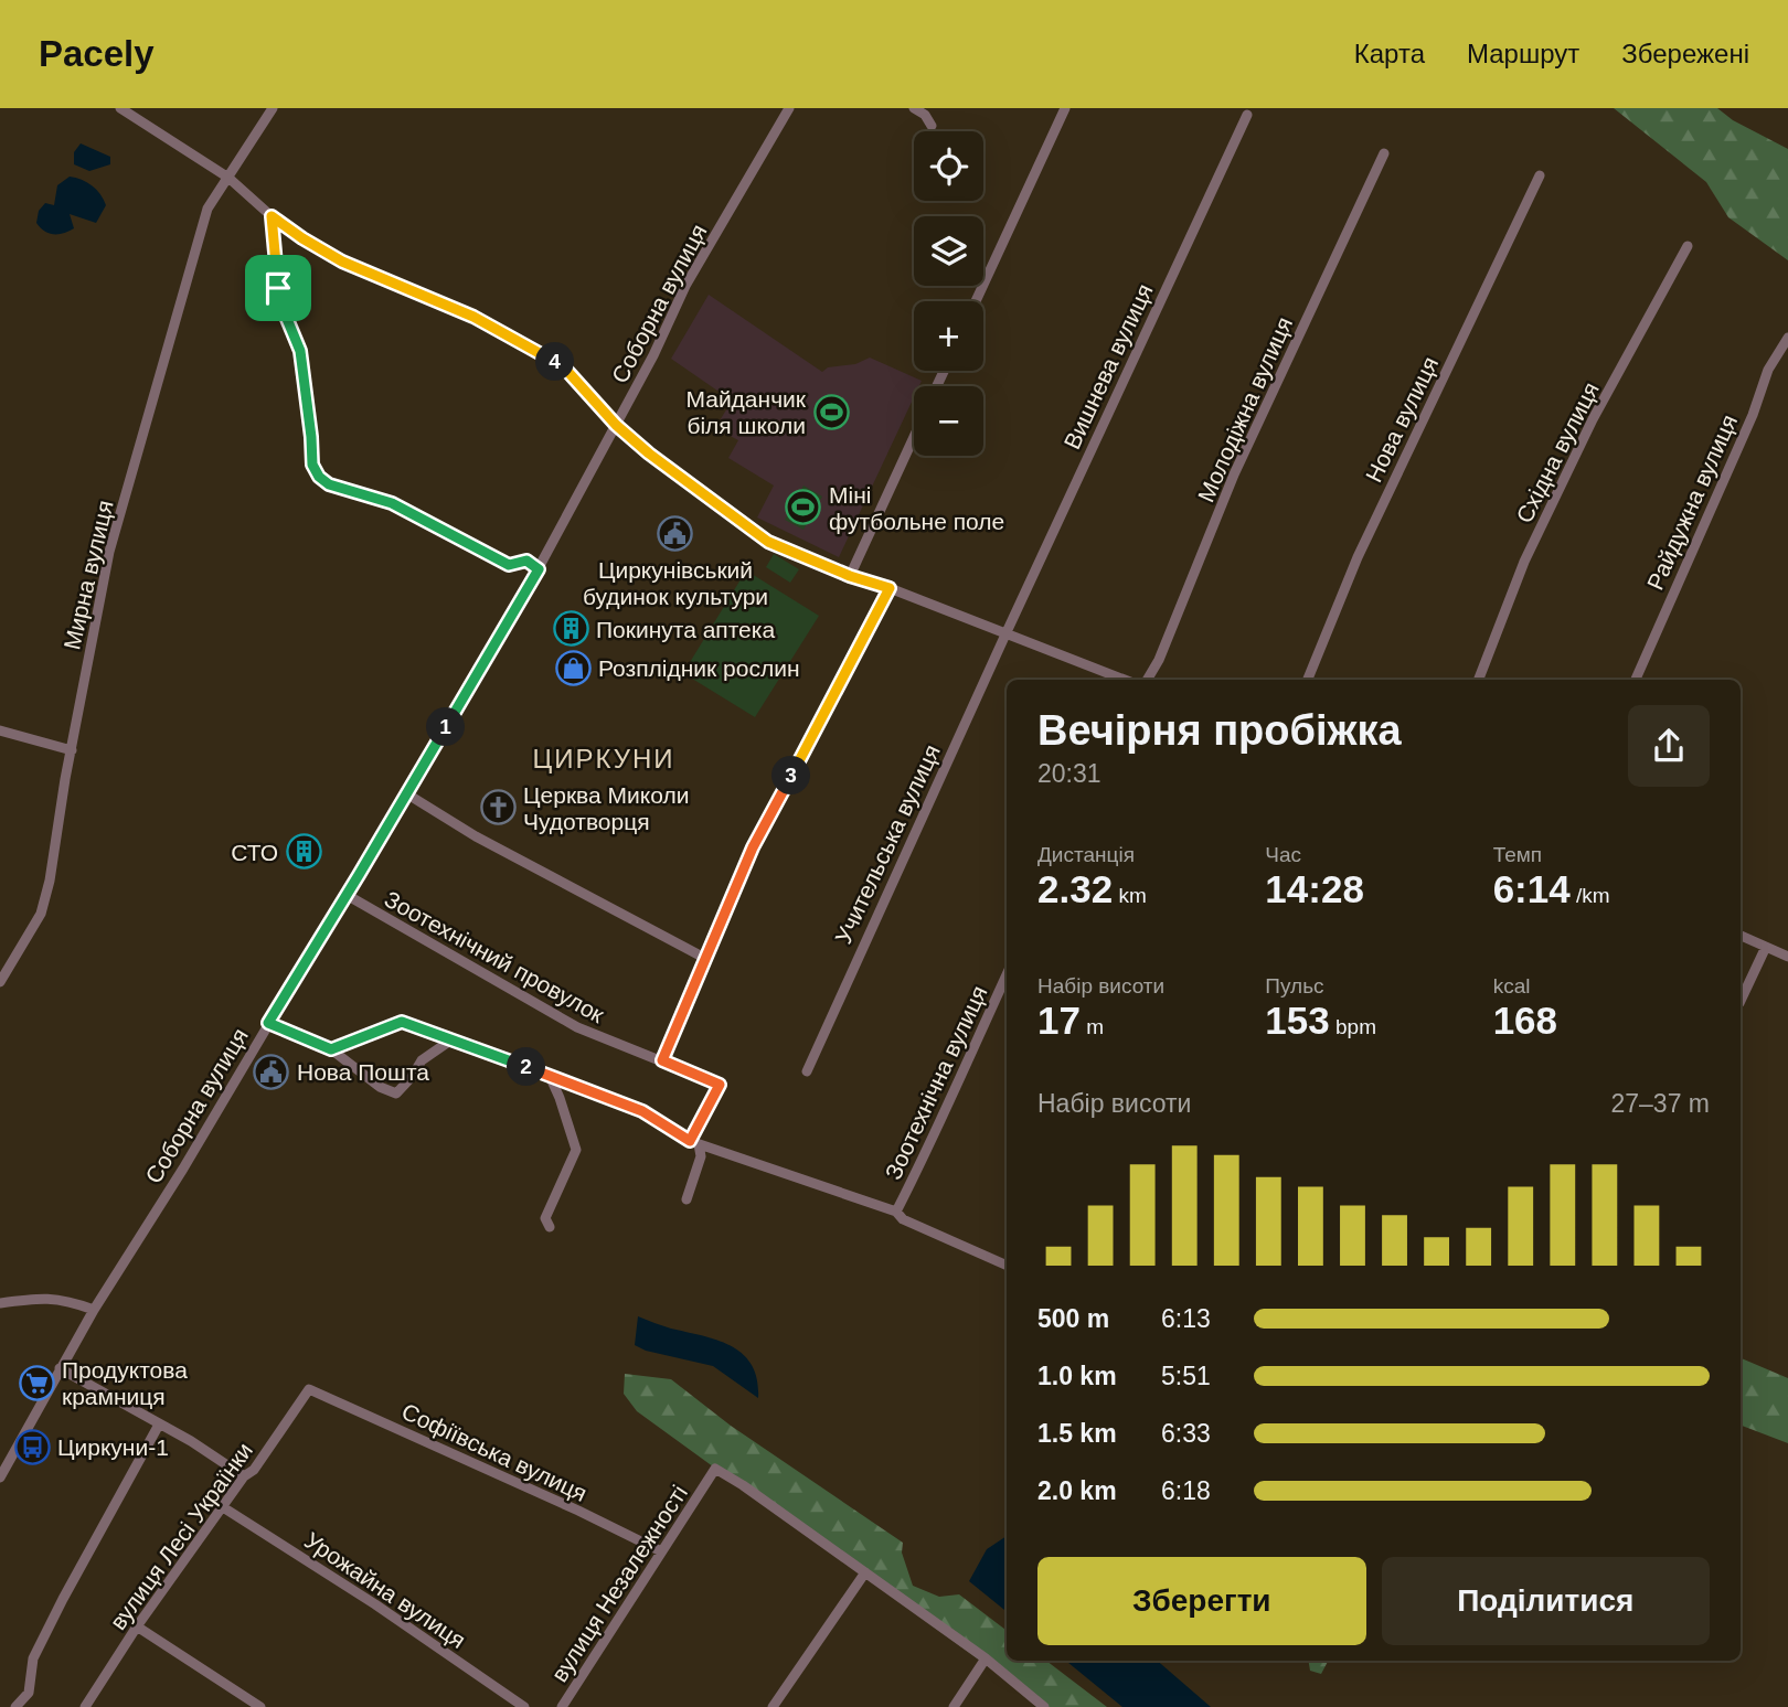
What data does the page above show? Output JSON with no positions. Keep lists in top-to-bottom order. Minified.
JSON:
{"streets":{"street":["Соборна вулиця","Вишнева вулиця","Молодіжна вулиця","Нова вулиця","Східна вулиця","Райдужна вулиця","Мирна вулиця","Учительська вулиця","Зоотехнічний провулок","Зоотехнічна вулиця","Софіївська вулиця","вулиця Лесі Українки","вулиця Незалежності","Урожайна вулиця"]},"crossings":[["Соборна вулиця","Зоотехнічний провулок"],["Вишнева вулиця","Учительська вулиця"],["Софіївська вулиця","вулиця Лесі Українки"],["Софіївська вулиця","вулиця Незалежності"],["вулиця Лесі Українки","Урожайна вулиця"]],"districts":["ЦИРКУНИ"],"places":{"sports":["Майданчик біля школи","Міні футбольне поле"],"public building":["Циркунівський будинок культури","Нова Пошта"],"building":["Покинута аптека","СТО"],"shop":["Розплідник рослин"],"church":["Церква Миколи Чудотворця"],"supermarket":["Продуктова крамниця"],"bus stop":["Циркуни-1"]},"page":{"header":"Pacely","nav":["Карта","Маршрут","Збережені"],"map_buttons":["+","−"],"pins":["4","1","3","2"],"heading":["Вечірня пробіжка","20:31"],"stats":[["Дистанція","2.32 km"],["Час","14:28"],["Темп","6:14 /km"],["Набір висоти","17 m"],["Пульс","153 bpm"],["kcal","168"]],"chart":["Набір висоти","27–37 m"],"list":[{"name":"500 m","note":"6:13"},{"name":"1.0 km","note":"5:51"},{"name":"1.5 km","note":"6:33"},{"name":"2.0 km","note":"6:18"}],"buttons":["Зберегти","Поділитися"]}}
